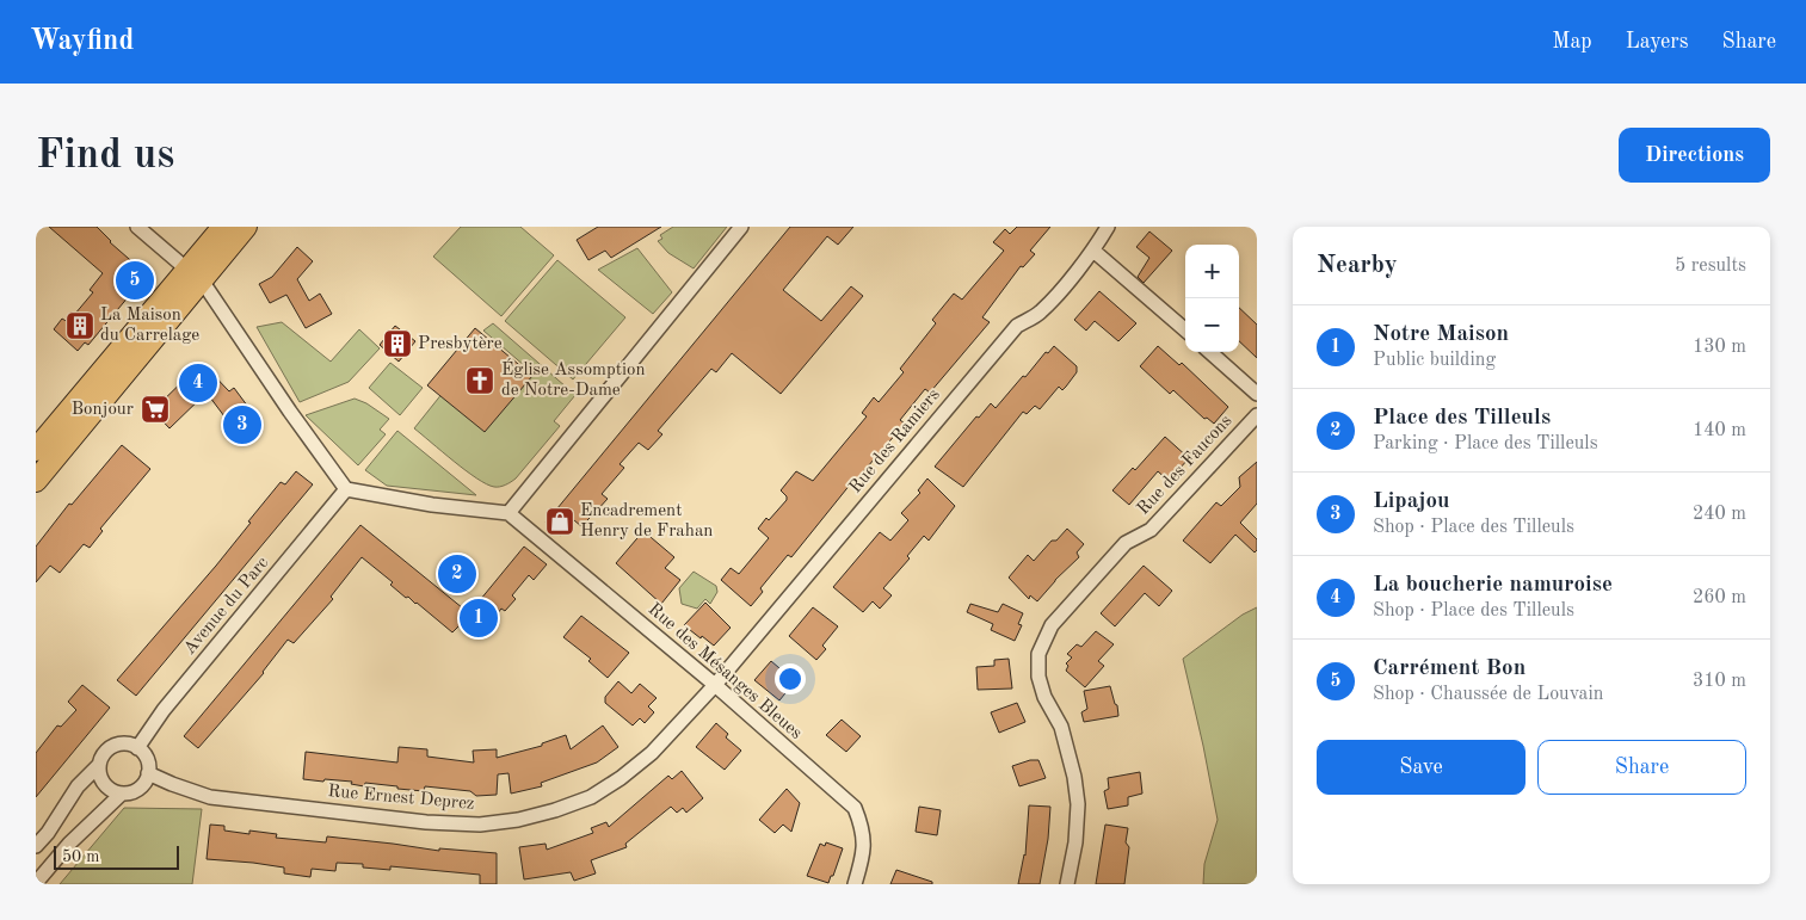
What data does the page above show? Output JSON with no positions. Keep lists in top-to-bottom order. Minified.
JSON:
{"streets":{"street":["Rue des Ramiers","Rue des Faucons","Avenue du Parc","Rue des Mésanges Bleues","Rue Ernest Deprez"]},"crossings":[["Rue des Ramiers","Rue des Mésanges Bleues"],["Rue des Ramiers","Rue Ernest Deprez"],["Avenue du Parc","Rue Ernest Deprez"],["Rue des Mésanges Bleues","Rue Ernest Deprez"]],"places":{"building":["La Maison du Carrelage","Presbytère"],"church":["Église Assomption de Notre-Dame"],"supermarket":["Bonjour"],"shop":["Encadrement Henry de Frahan"]},"scale_bar":"50 m","page":{"header":"Wayfind","nav":["Map","Layers","Share"],"buttons":["Directions",["Save","Share"]],"title":"Find us","heading":["Nearby","5 results"],"map_buttons":["+","−"],"pins":["5","4","3","2","1"],"list":[{"mark":"1","name":"Notre Maison","note":"Public building","value":"130 m"},{"mark":"2","name":"Place des Tilleuls","note":"Parking · Place des Tilleuls","value":"140 m"},{"mark":"3","name":"Lipajou","note":"Shop · Place des Tilleuls","value":"240 m"},{"mark":"4","name":"La boucherie namuroise","note":"Shop · Place des Tilleuls","value":"260 m"},{"mark":"5","name":"Carrément Bon","note":"Shop · Chaussée de Louvain","value":"310 m"}],"scale":"50 m"}}
